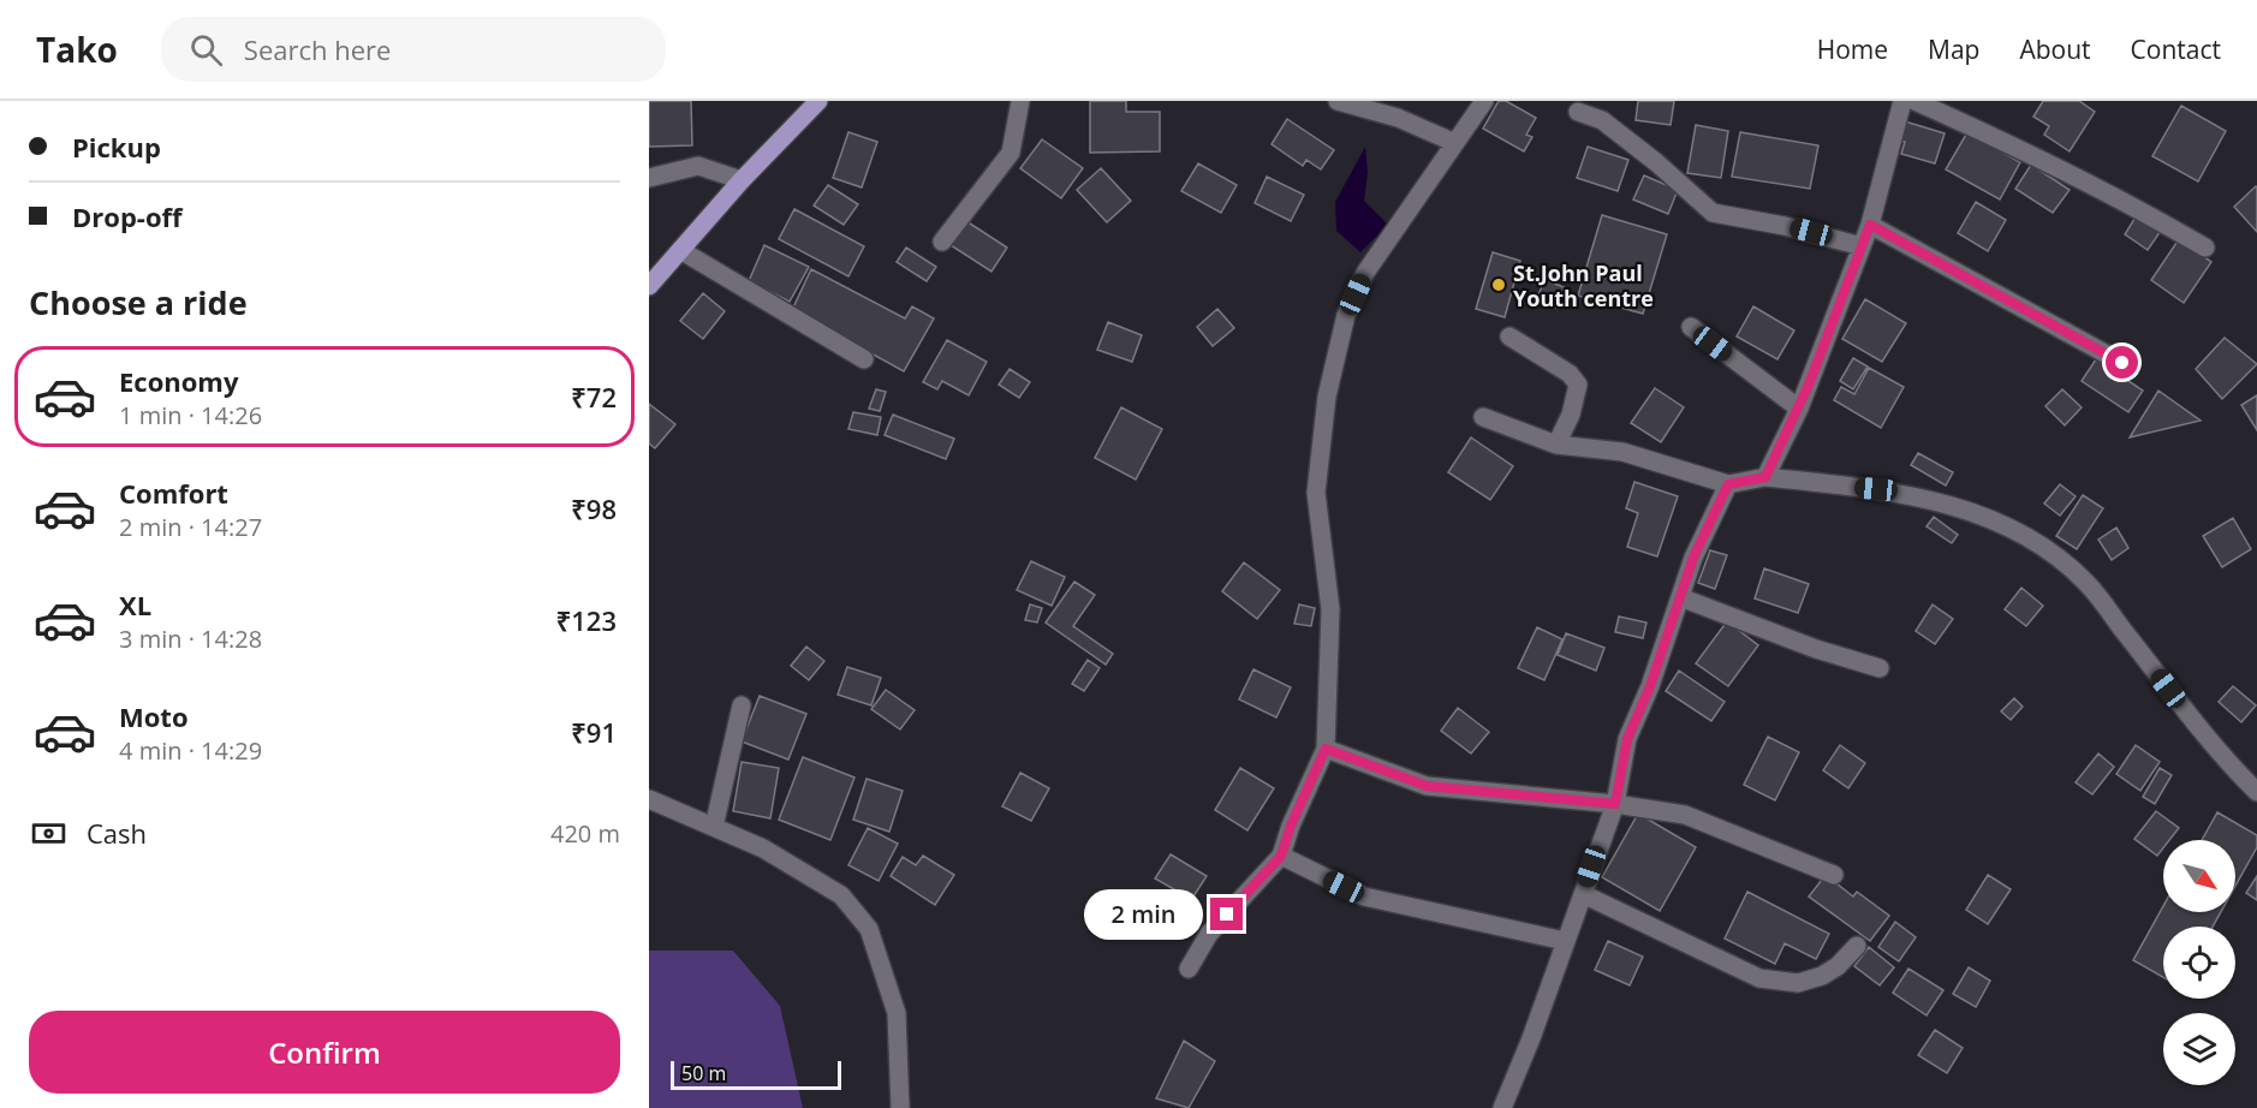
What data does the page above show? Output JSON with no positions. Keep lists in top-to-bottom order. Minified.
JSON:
{"places":["St.John Paul Youth centre"],"scale_bar":"50 m","north":"bottom right","page":{"header":"Tako","search":"Search here","nav":["Home","Map","About","Contact"],"banner":["Pickup","Drop-off"],"heading":"Choose a ride","list":[{"name":"Economy","note":"1 min · 14:26","value":"₹72"},{"name":"Comfort","note":"2 min · 14:27","value":"₹98"},{"name":"XL","note":"3 min · 14:28","value":"₹123"},{"name":"Moto","note":"4 min · 14:29","value":"₹91"}],"pay":["Cash","420 m"],"bubble":"2 min","buttons":"Confirm","scale":"50 m"}}
